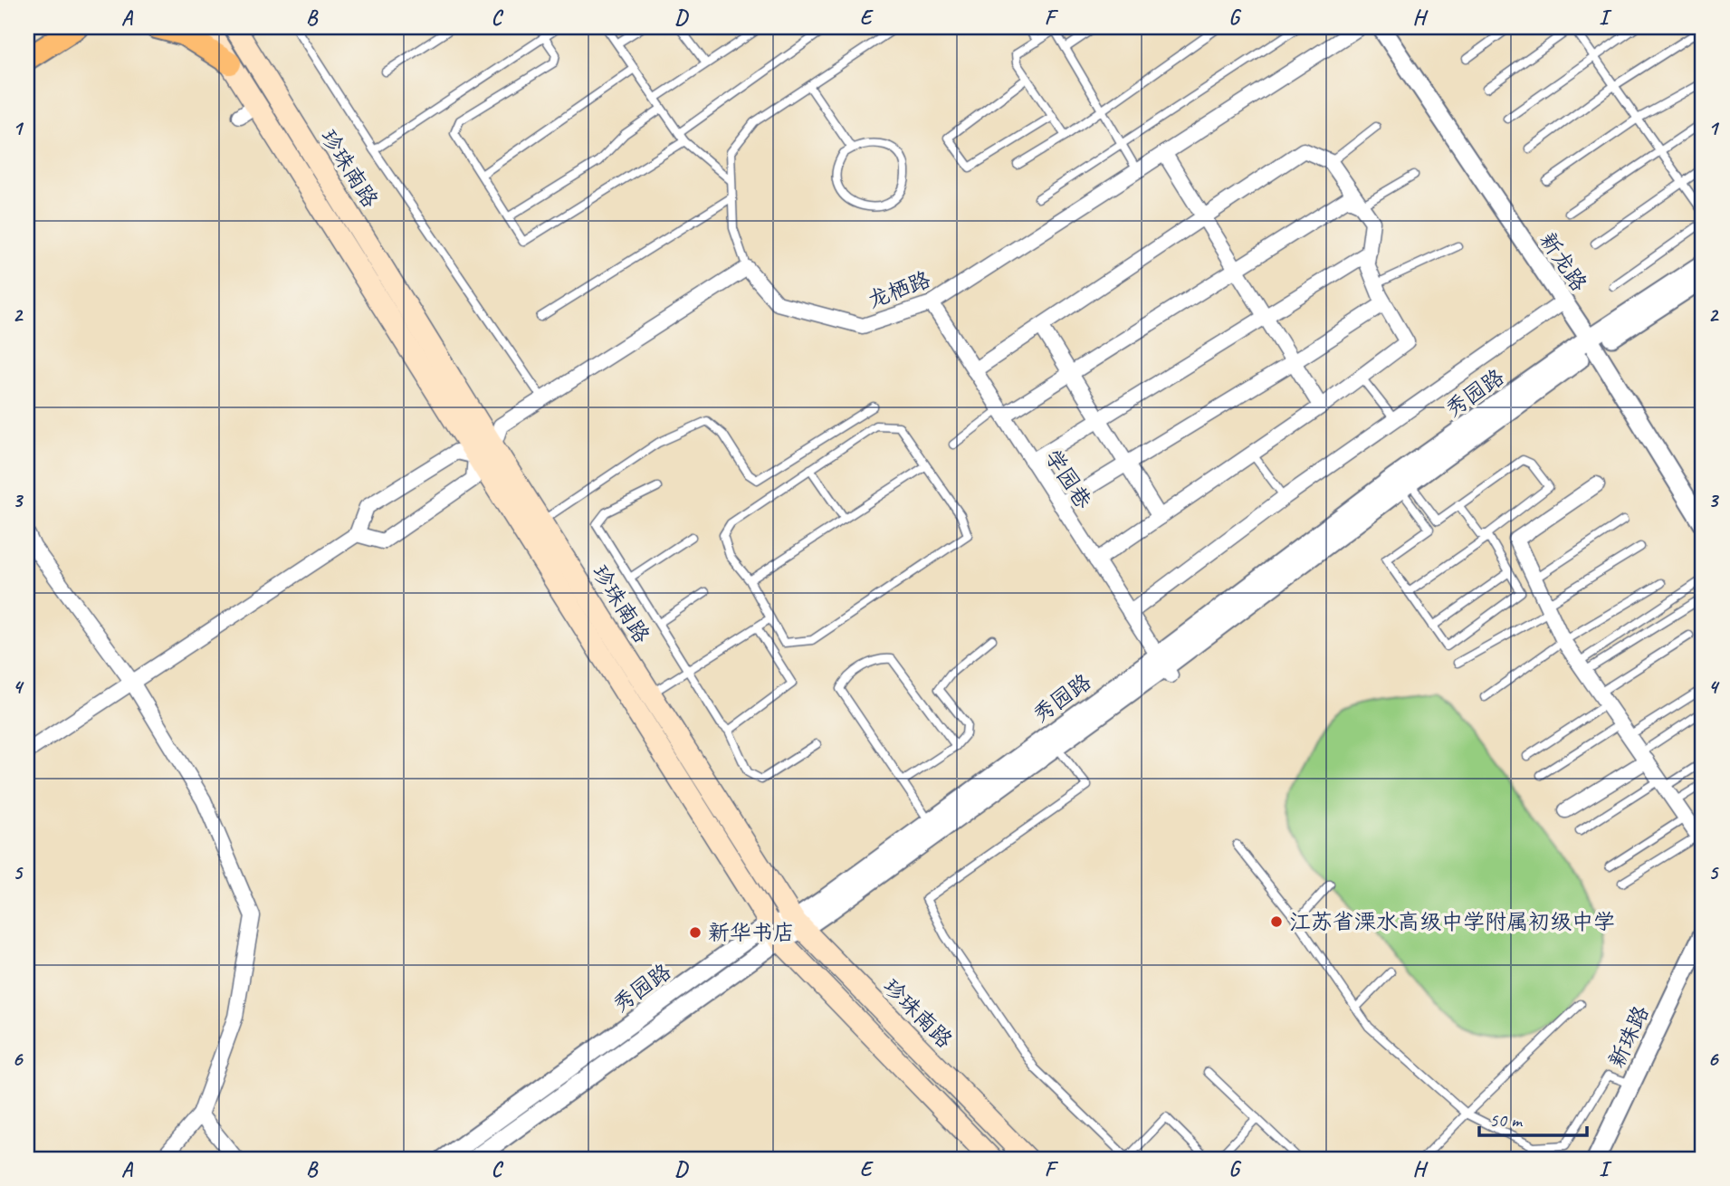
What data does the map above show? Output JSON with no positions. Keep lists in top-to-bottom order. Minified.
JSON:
{"streets":{"main road":["珍珠南路"],"street":["新龙路","龙栖路","秀园路","学园巷","新珠路"]},"crossings":[["珍珠南路","秀园路"],["新龙路","秀园路"],["龙栖路","学园巷"],["秀园路","学园巷"]],"places":["江苏省溧水高级中学附属初级中学","新华书店"],"scale_bar":"50 m","grid":{"columns":["A","B","C","D","E","F","G","H","I"],"rows":["1","2","3","4","5","6"]}}
